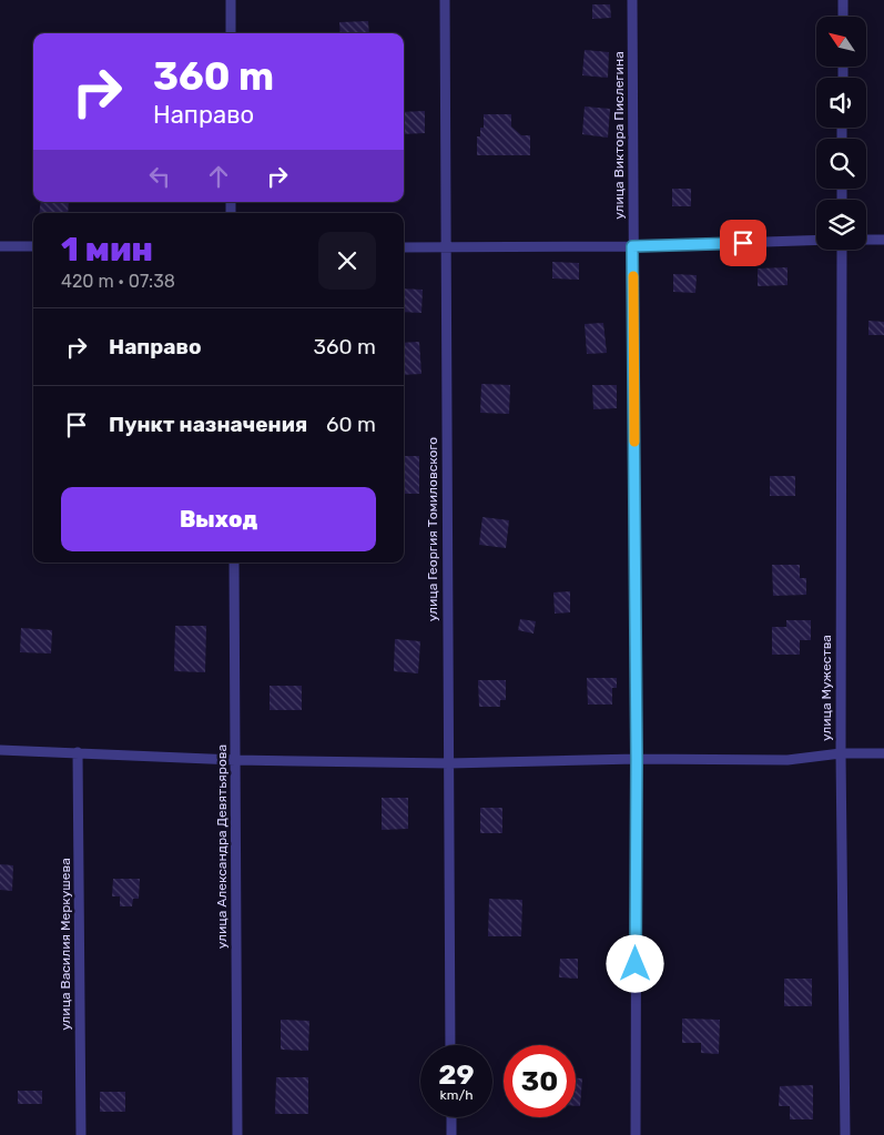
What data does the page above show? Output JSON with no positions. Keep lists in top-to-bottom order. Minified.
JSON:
{"streets":{"street":["улица Виктора Пислегина","улица Георгия Томиловского","улица Мужества","улица Александра Девятьярова","улица Василия Меркушева"]},"north":"top left","page":{"turn":["360 m","Направо"],"heading":["1 мин","420 m · 07:38"],"list":[{"name":"Направо","value":"360 m"},{"name":"Пункт назначения","value":"60 m"}],"buttons":"Выход","speed":"29 km/h","limit":"30"}}
